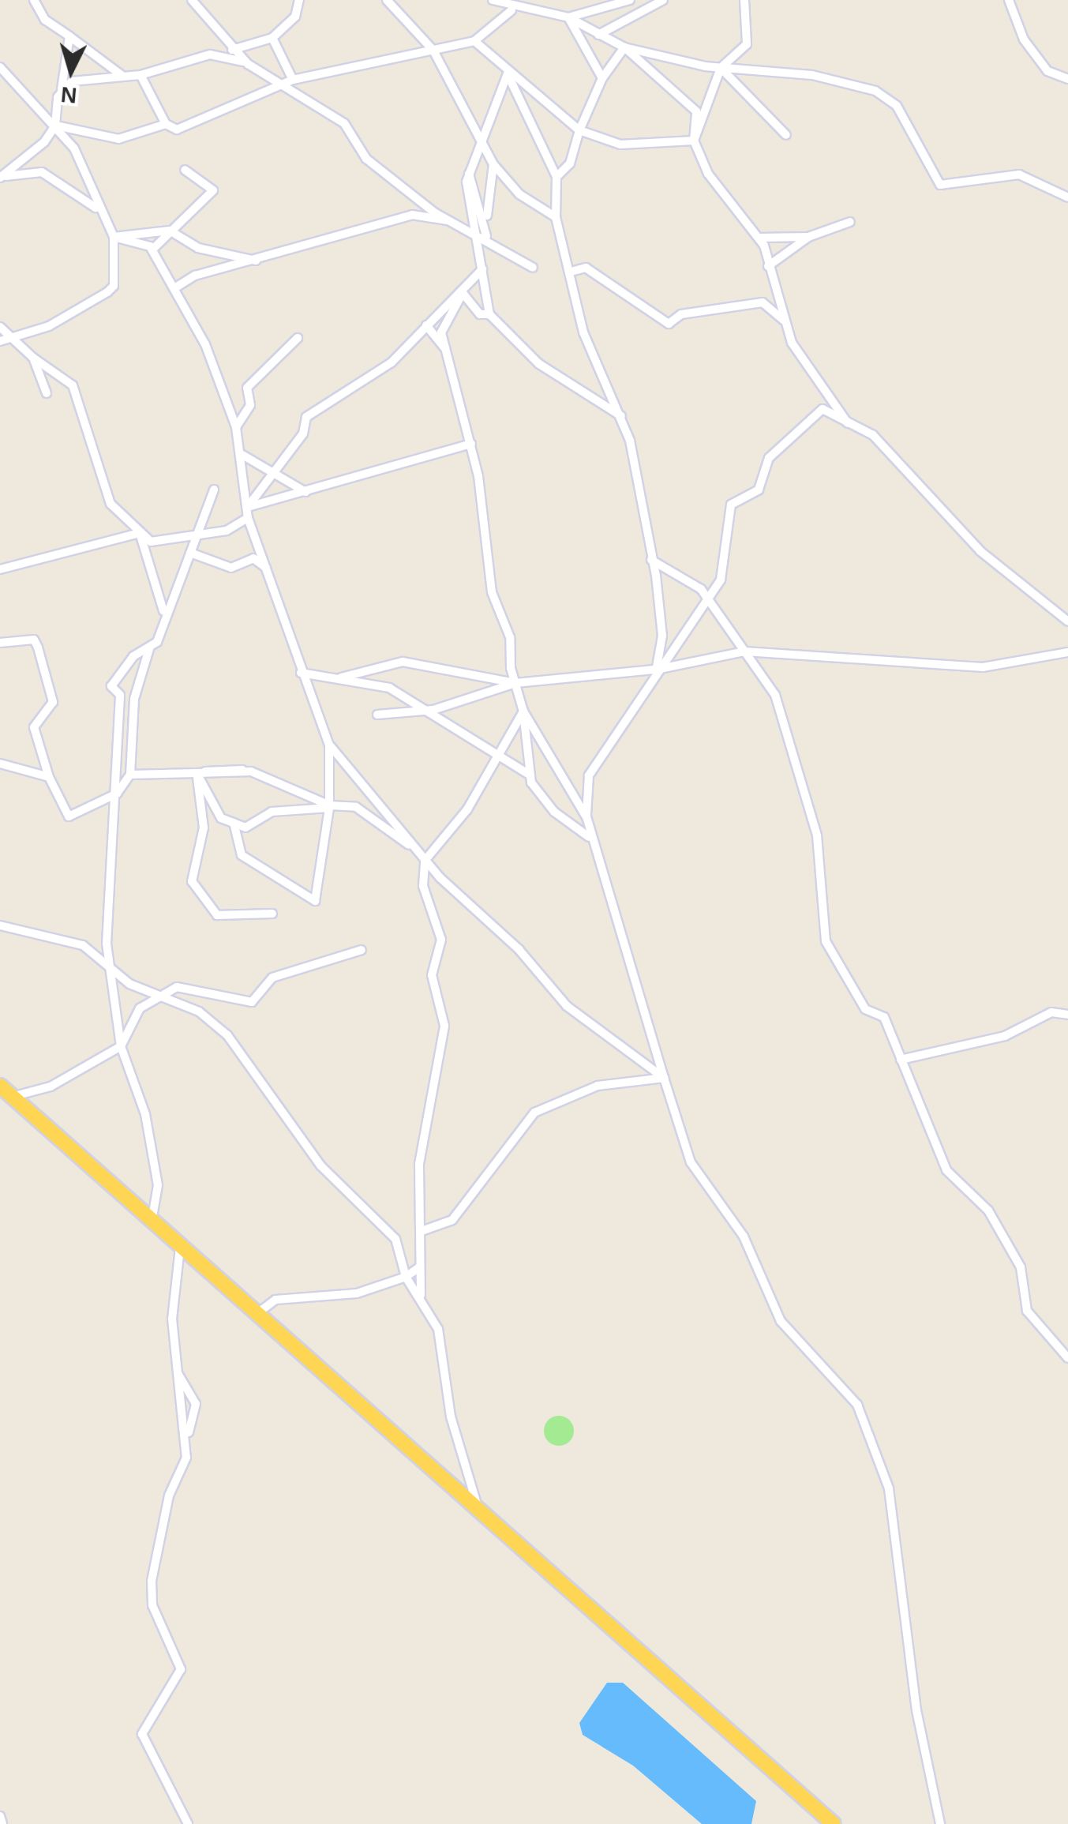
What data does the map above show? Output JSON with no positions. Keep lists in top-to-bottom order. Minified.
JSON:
{"north":"bottom"}
